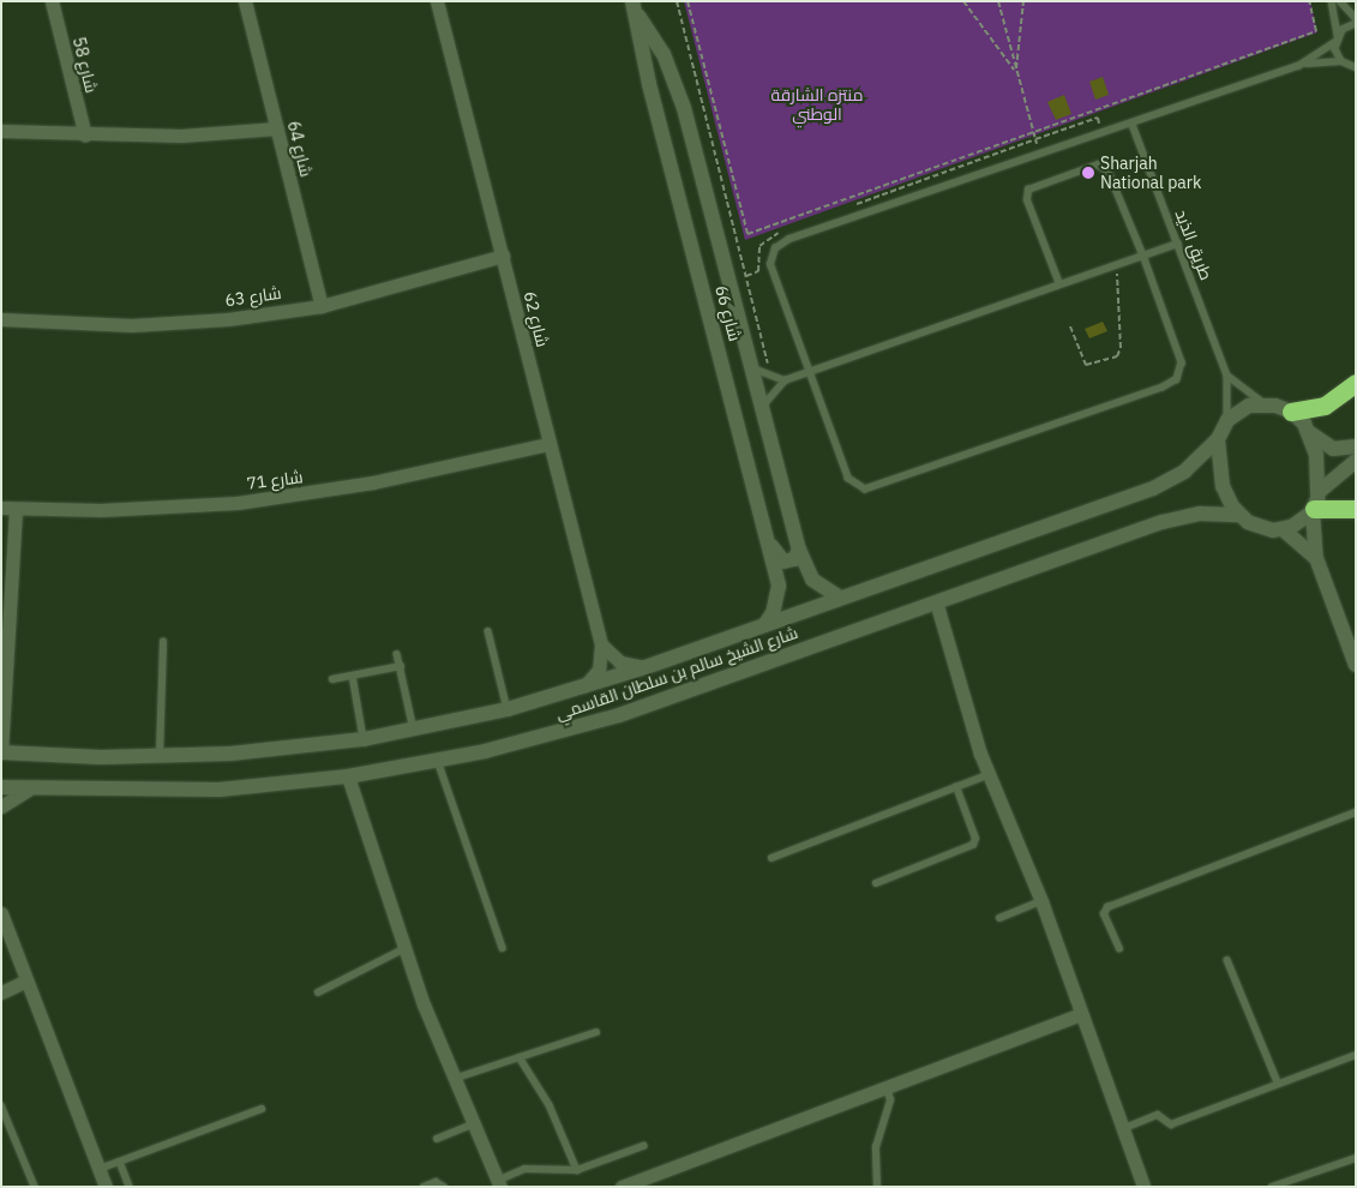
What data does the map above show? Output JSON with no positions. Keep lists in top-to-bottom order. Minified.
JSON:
{"streets":{"street":["شارع 58","شارع 64","شارع 63","شارع 66","شارع 62","شارع 71","شارع الشيخ سالم بن سلطان القاسمي"],"lane":["طريق الذيد"]},"crossings":[["شارع 64","شارع 63"],["طريق الذيد","شارع الشيخ سالم بن سلطان القاسمي"],["شارع 63","شارع 62"],["شارع 66","شارع الشيخ سالم بن سلطان القاسمي"],["شارع 62","شارع 71"],["شارع 62","شارع الشيخ سالم بن سلطان القاسمي"]],"parks":["منتزه الشارقة الوطني"],"places":["Sharjah National park"]}
